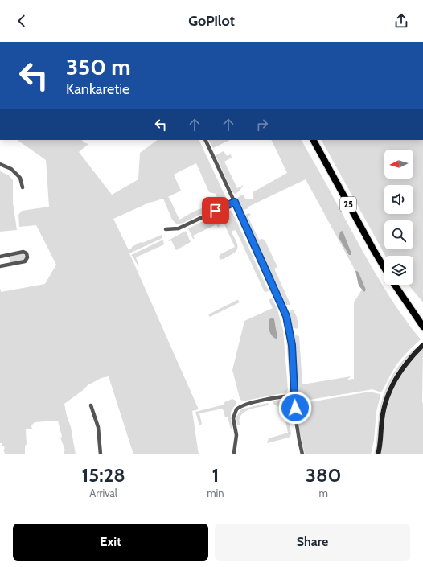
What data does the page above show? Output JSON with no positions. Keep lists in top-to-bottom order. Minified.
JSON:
{"streets":{"highway":["25"]},"north":"left","page":{"header":"GoPilot","turn":["350 m","Kankaretie"],"eta":["15:28","Arrival","1","min","380","m"],"buttons":["Exit","Share"]}}
